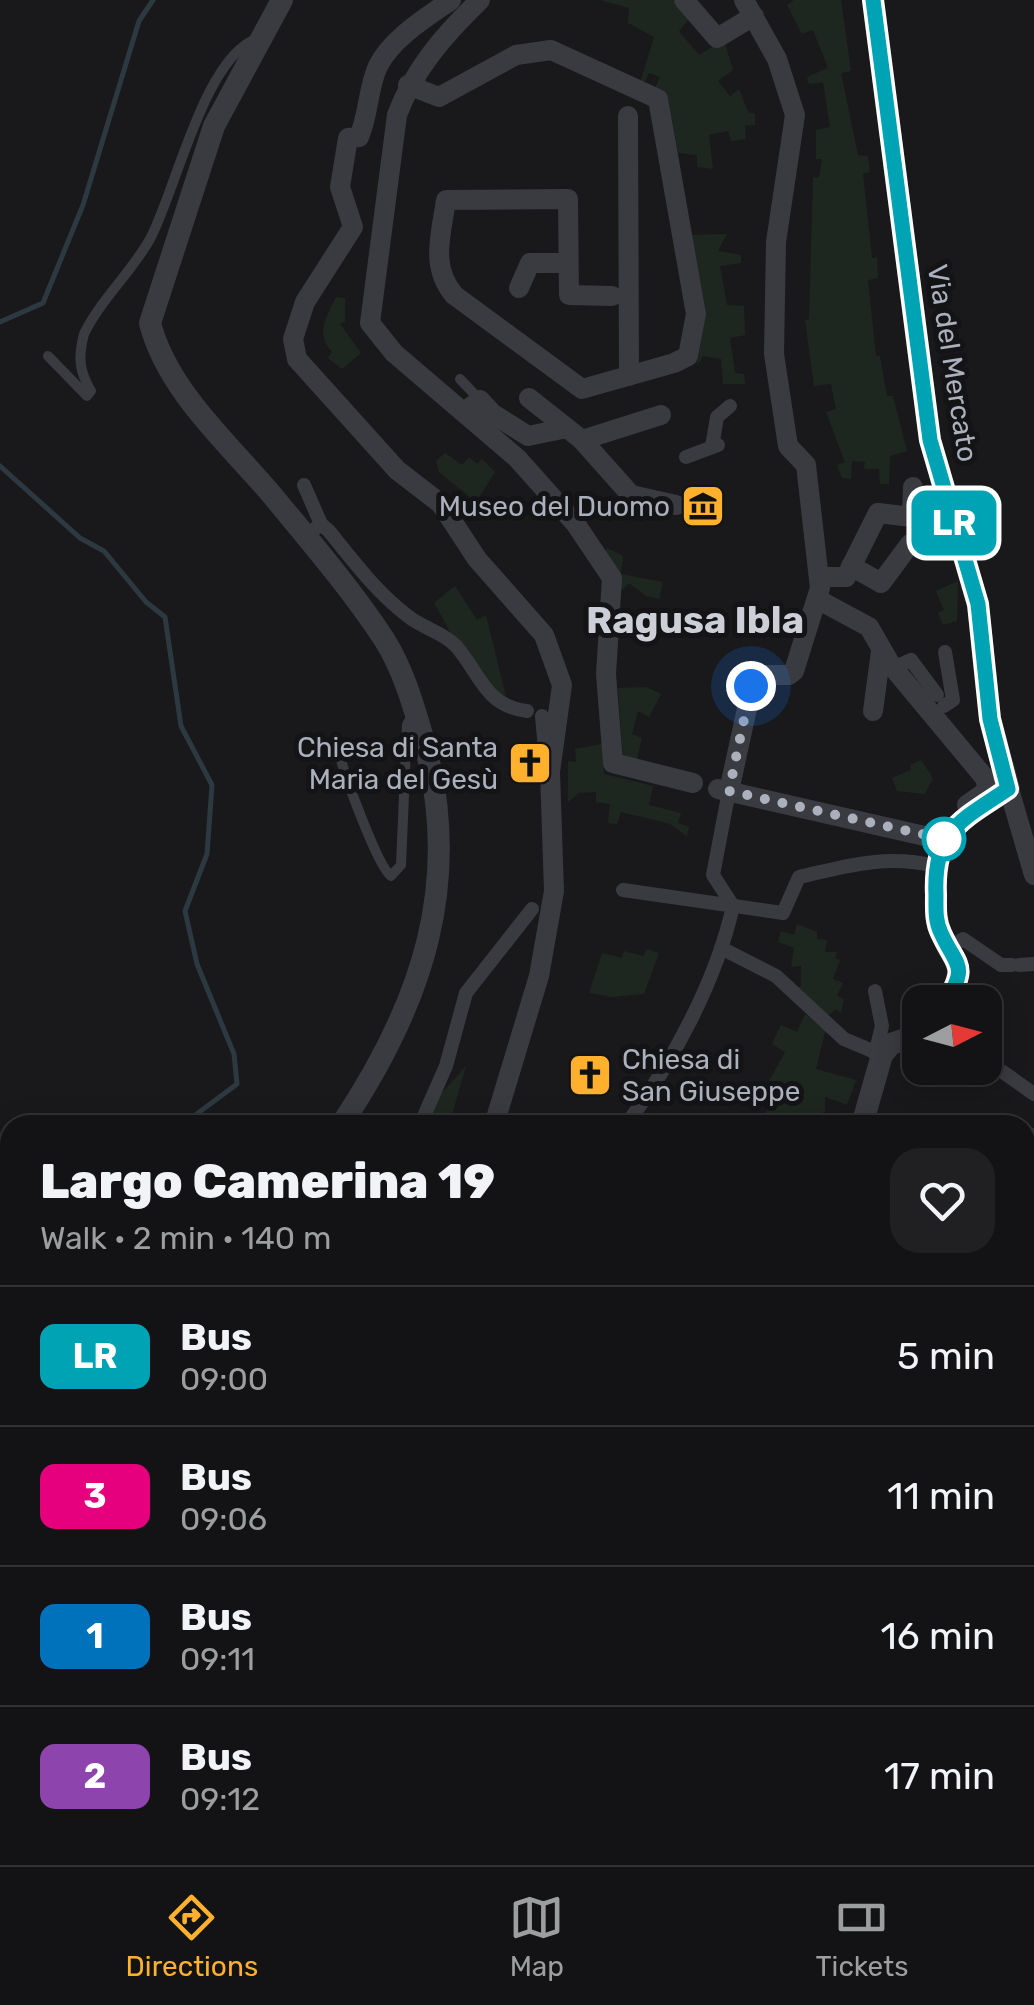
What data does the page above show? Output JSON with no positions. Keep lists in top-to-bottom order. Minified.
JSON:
{"streets":{"street":["Via del Mercato"]},"districts":["Ragusa Ibla"],"places":{"museum":["Museo del Duomo"],"church":["Chiesa di Santa Maria del Gesù","Chiesa di San Giuseppe"]},"lines":["bus line LR"],"north":"right","page":{"on_map":"LR","heading":["Largo Camerina 19","Walk · 2 min · 140 m"],"list":[{"mark":"LR","name":"Bus","note":"09:00","value":"5 min"},{"mark":"3","name":"Bus","note":"09:06","value":"11 min"},{"mark":"1","name":"Bus","note":"09:11","value":"16 min"},{"mark":"2","name":"Bus","note":"09:12","value":"17 min"}],"tabs":["Directions","Map","Tickets"]}}
